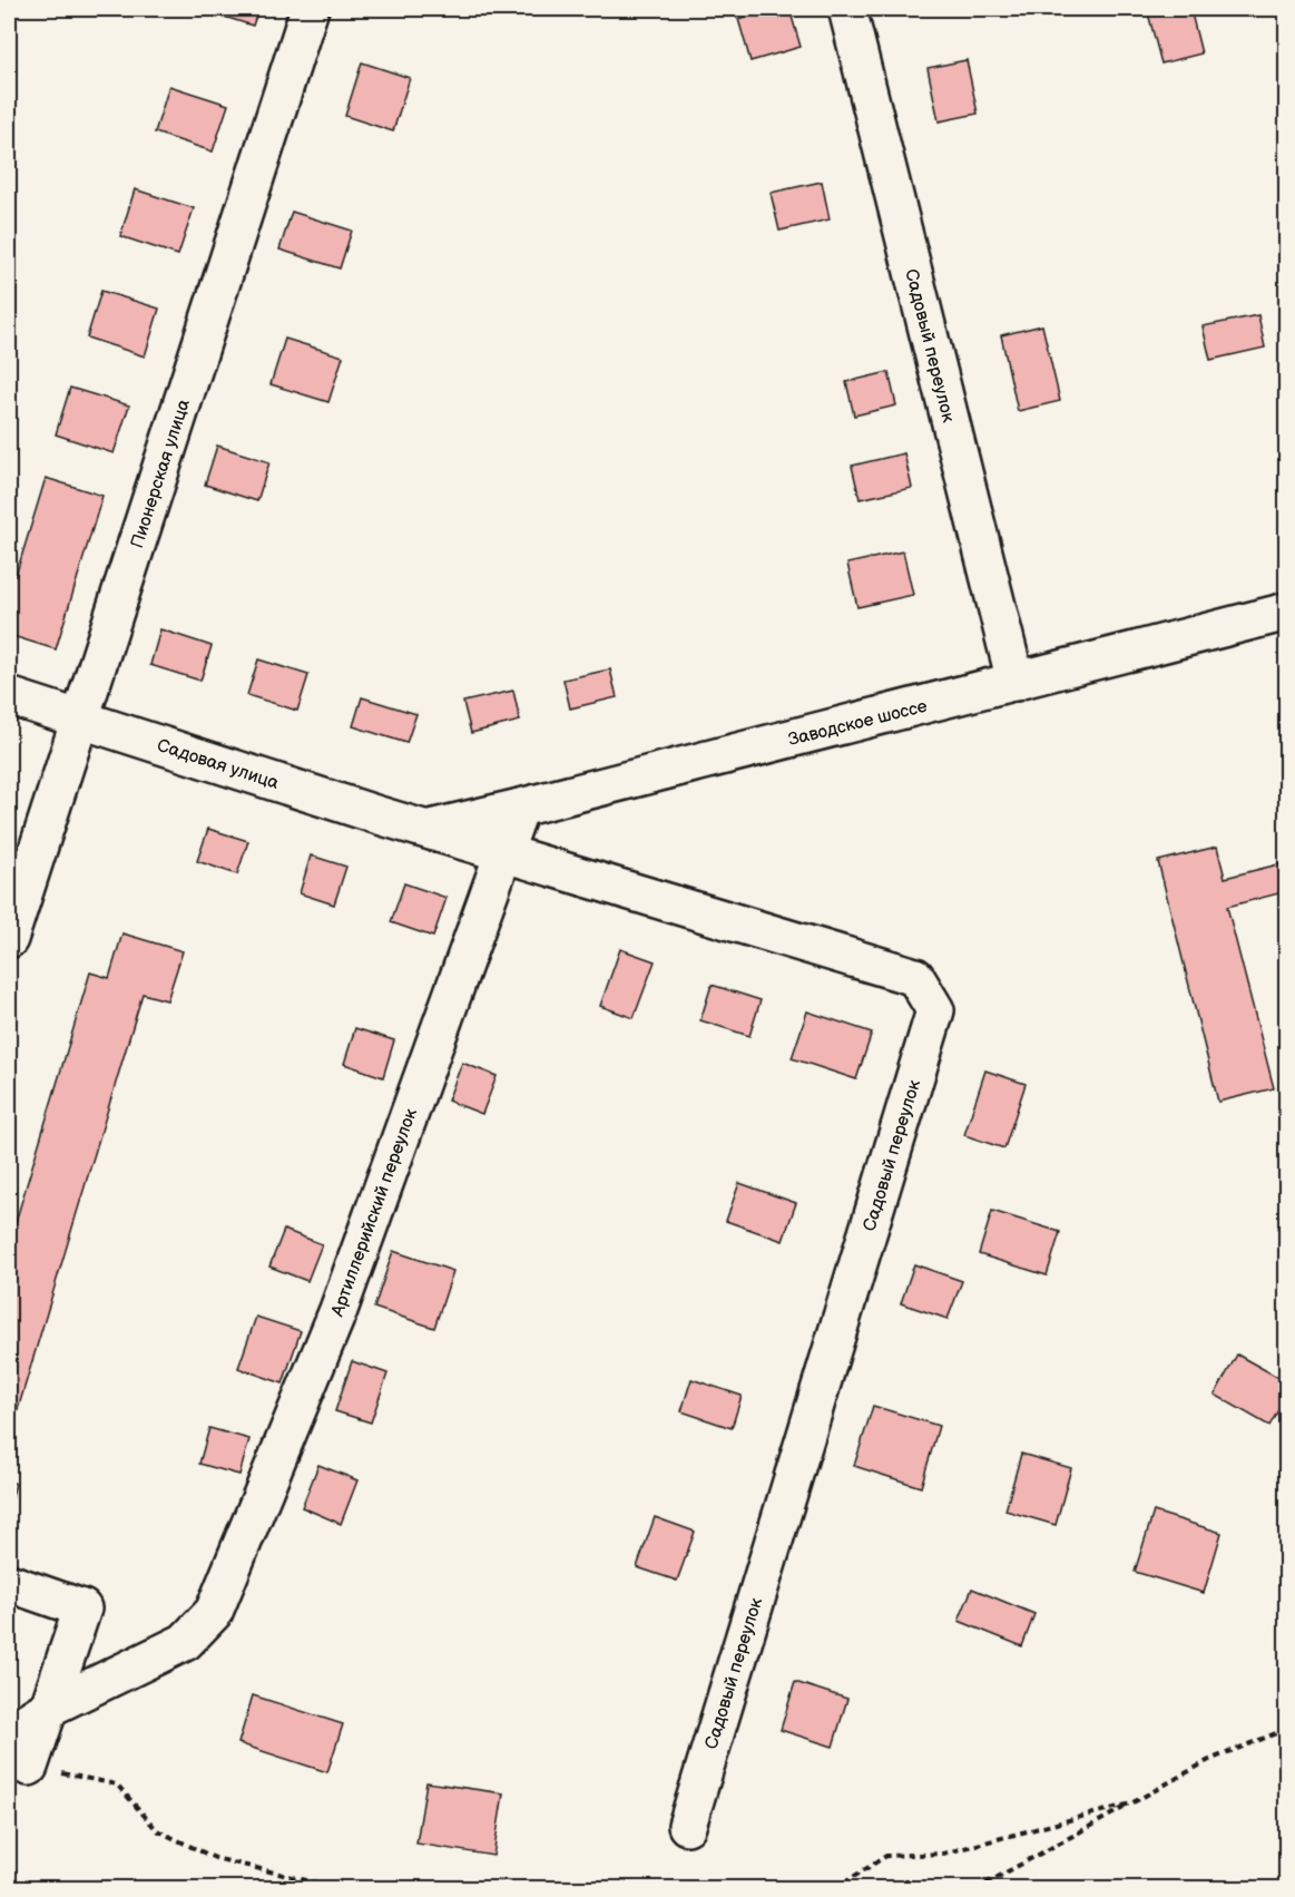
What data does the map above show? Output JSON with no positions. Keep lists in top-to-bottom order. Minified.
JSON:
{"streets":{"street":["Садовый переулок","Пионерская улица","Заводское шоссе","Садовая улица","Артиллерийский переулок"]},"crossings":[["Садовый переулок","Заводское шоссе"],["Садовый переулок","Садовая улица"],["Садовый переулок","Артиллерийский переулок"],["Пионерская улица","Садовая улица"],["Заводское шоссе","Садовая улица"],["Заводское шоссе","Артиллерийский переулок"]]}
